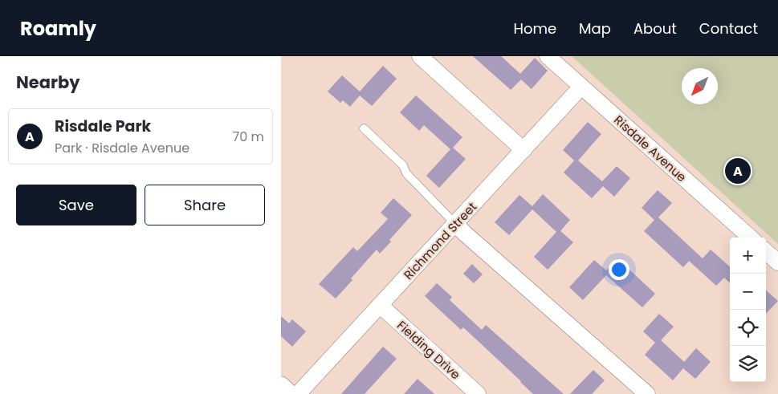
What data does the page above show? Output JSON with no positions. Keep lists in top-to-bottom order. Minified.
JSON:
{"streets":{"street":["Risdale Avenue","Richmond Street","Fielding Drive"]},"crossings":[["Risdale Avenue","Richmond Street"],["Richmond Street","Fielding Drive"]],"north":"bottom left","page":{"header":"Roamly","nav":["Home","Map","About","Contact"],"heading":"Nearby","list":[{"mark":"A","name":"Risdale Park","note":"Park · Risdale Avenue","value":"70 m"}],"pins":"A","buttons":["Save","Share"],"map_buttons":["+","−"]}}
